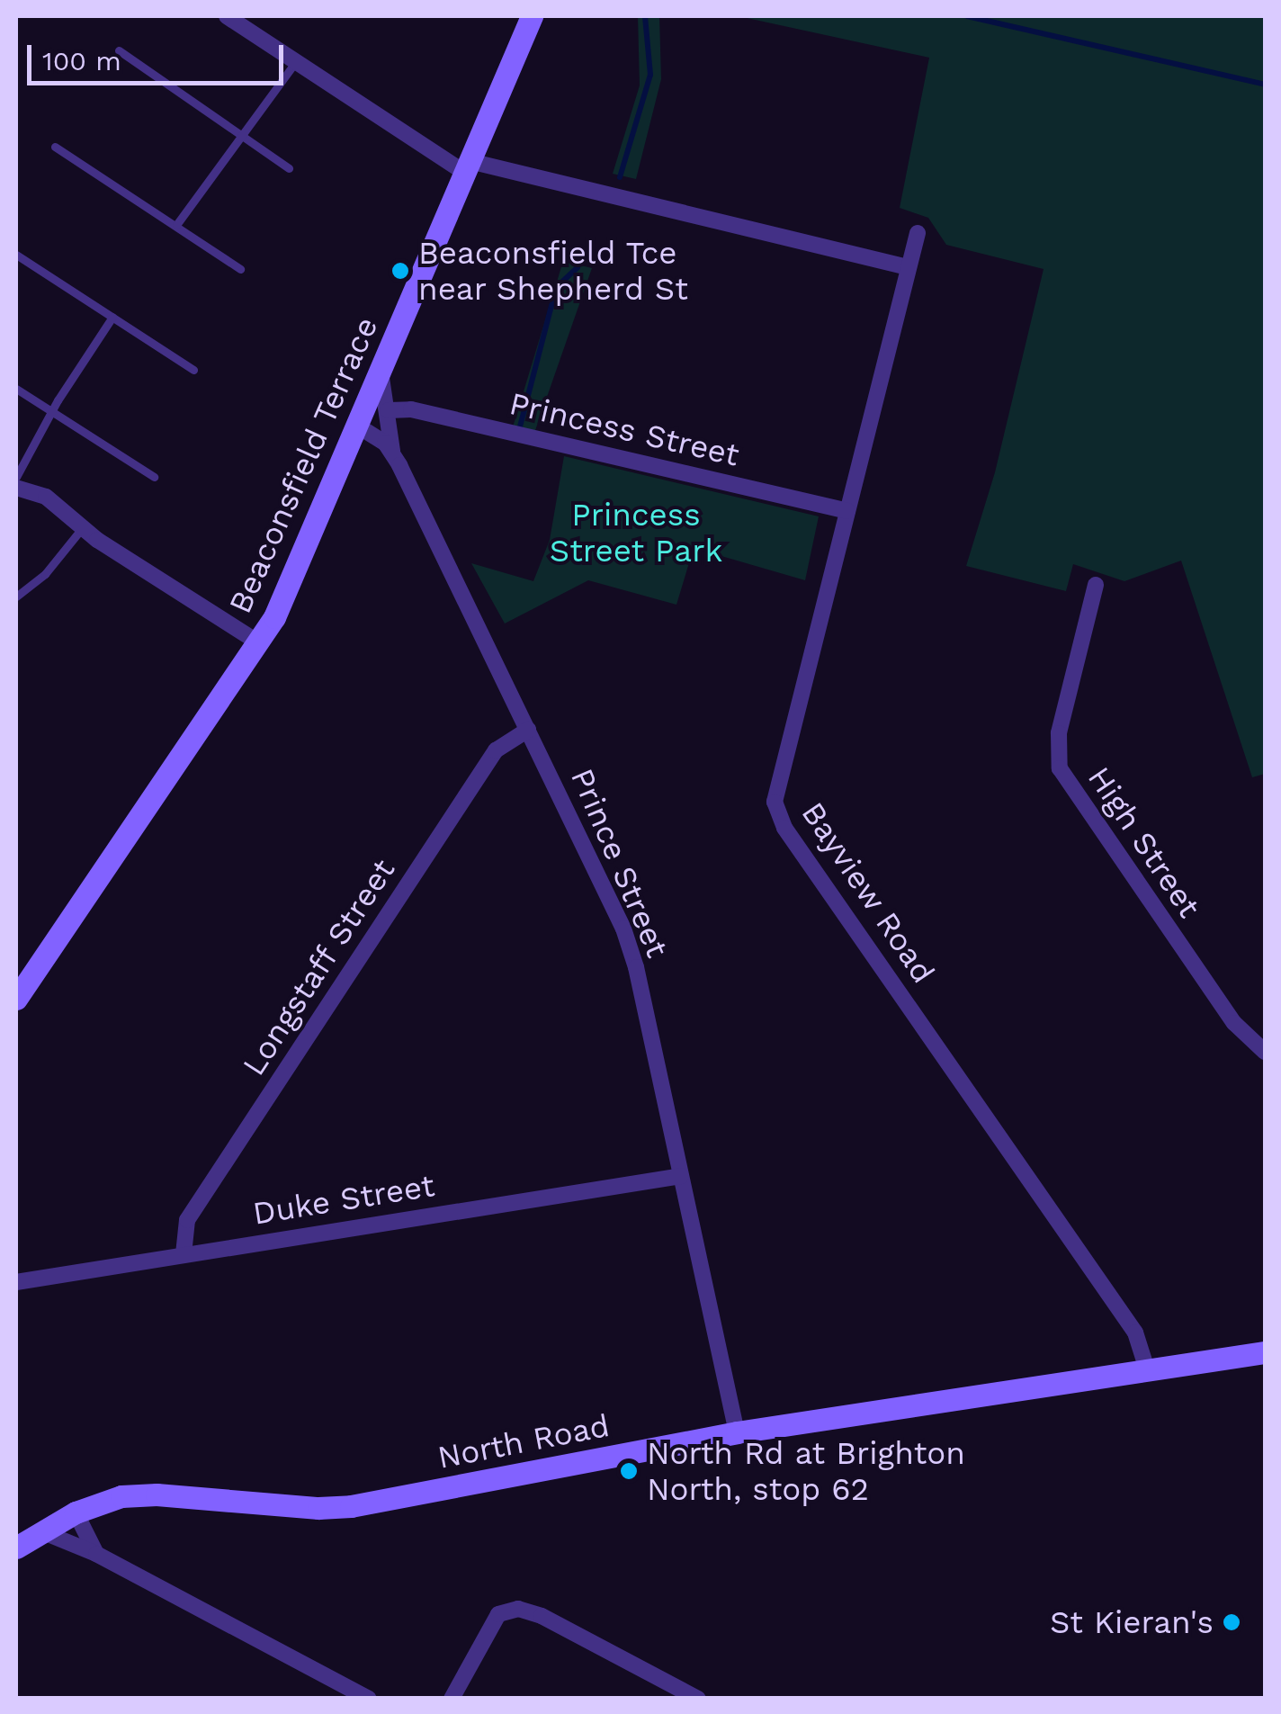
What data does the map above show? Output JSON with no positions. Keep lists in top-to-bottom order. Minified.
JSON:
{"streets":{"street":["Princess Street","Beaconsfield Terrace","High Street","Prince Street","Bayview Road","Longstaff Street","Duke Street","North Road"]},"crossings":[["Princess Street","Prince Street"],["Princess Street","Bayview Road"],["Beaconsfield Terrace","Prince Street"],["Prince Street","Longstaff Street"],["Prince Street","Duke Street"],["Prince Street","North Road"],["Bayview Road","North Road"],["Longstaff Street","Duke Street"]],"parks":["Princess Street Park"],"places":["Beaconsfield Tce near Shepherd St","North Rd at Brighton North, stop 62","St Kieran's"],"scale_bar":"100 m"}
